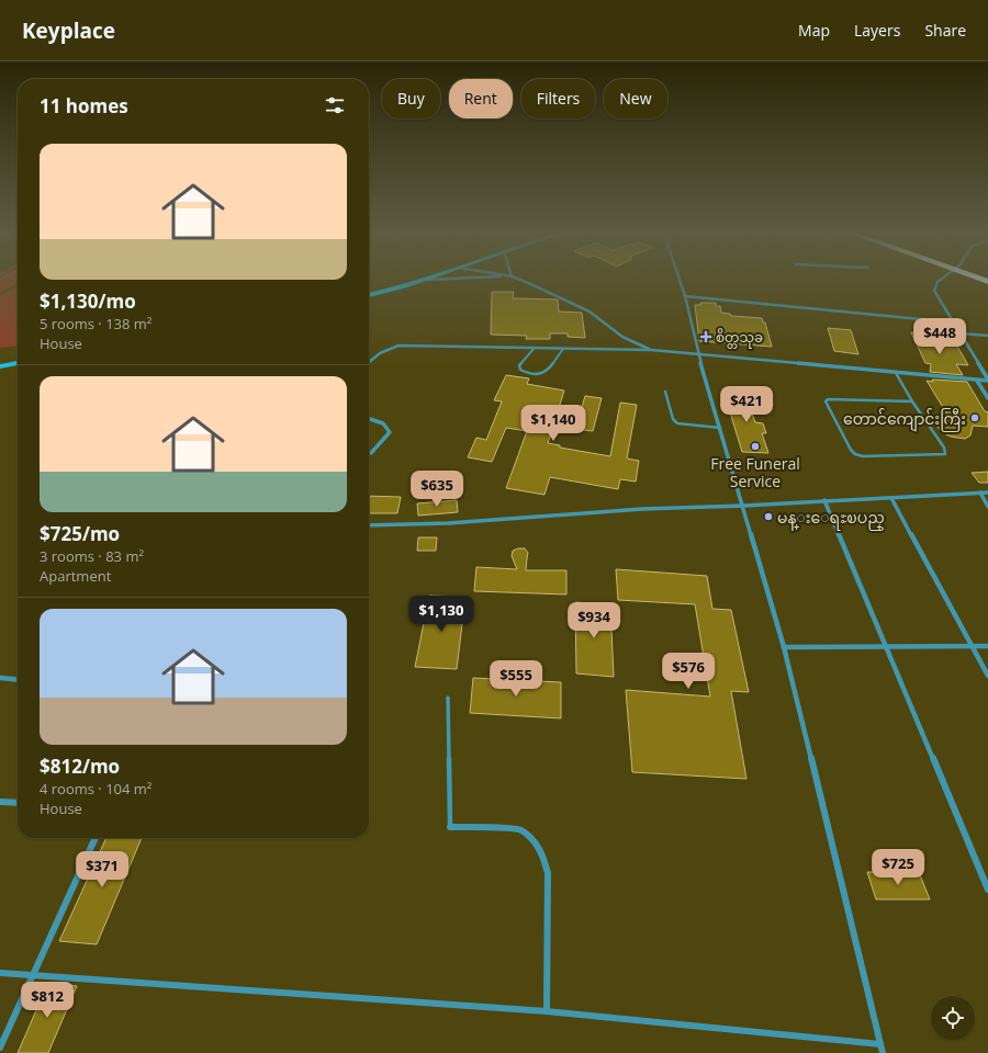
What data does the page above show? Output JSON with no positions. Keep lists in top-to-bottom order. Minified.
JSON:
{"places":{"health":["စိတ္တသုခ"],"other":["တောင်ကျောင်းကြီး","Free Funeral Service","မန္းေရႊၿပည္"]},"page":{"header":"Keyplace","nav":["Map","Layers","Share"],"chip":["Buy","Rent","Filters","New"],"heading":"11 homes","list":[{"name":"$1,130/mo","note":"5 rooms · 138 m² · House"},{"name":"$725/mo","note":"3 rooms · 83 m² · Apartment"},{"name":"$812/mo","note":"4 rooms · 104 m² · House"}],"price":["$448","$421","$1,140","$635","$1,130","$934","$576","$555","$725","$371","$812"]}}
